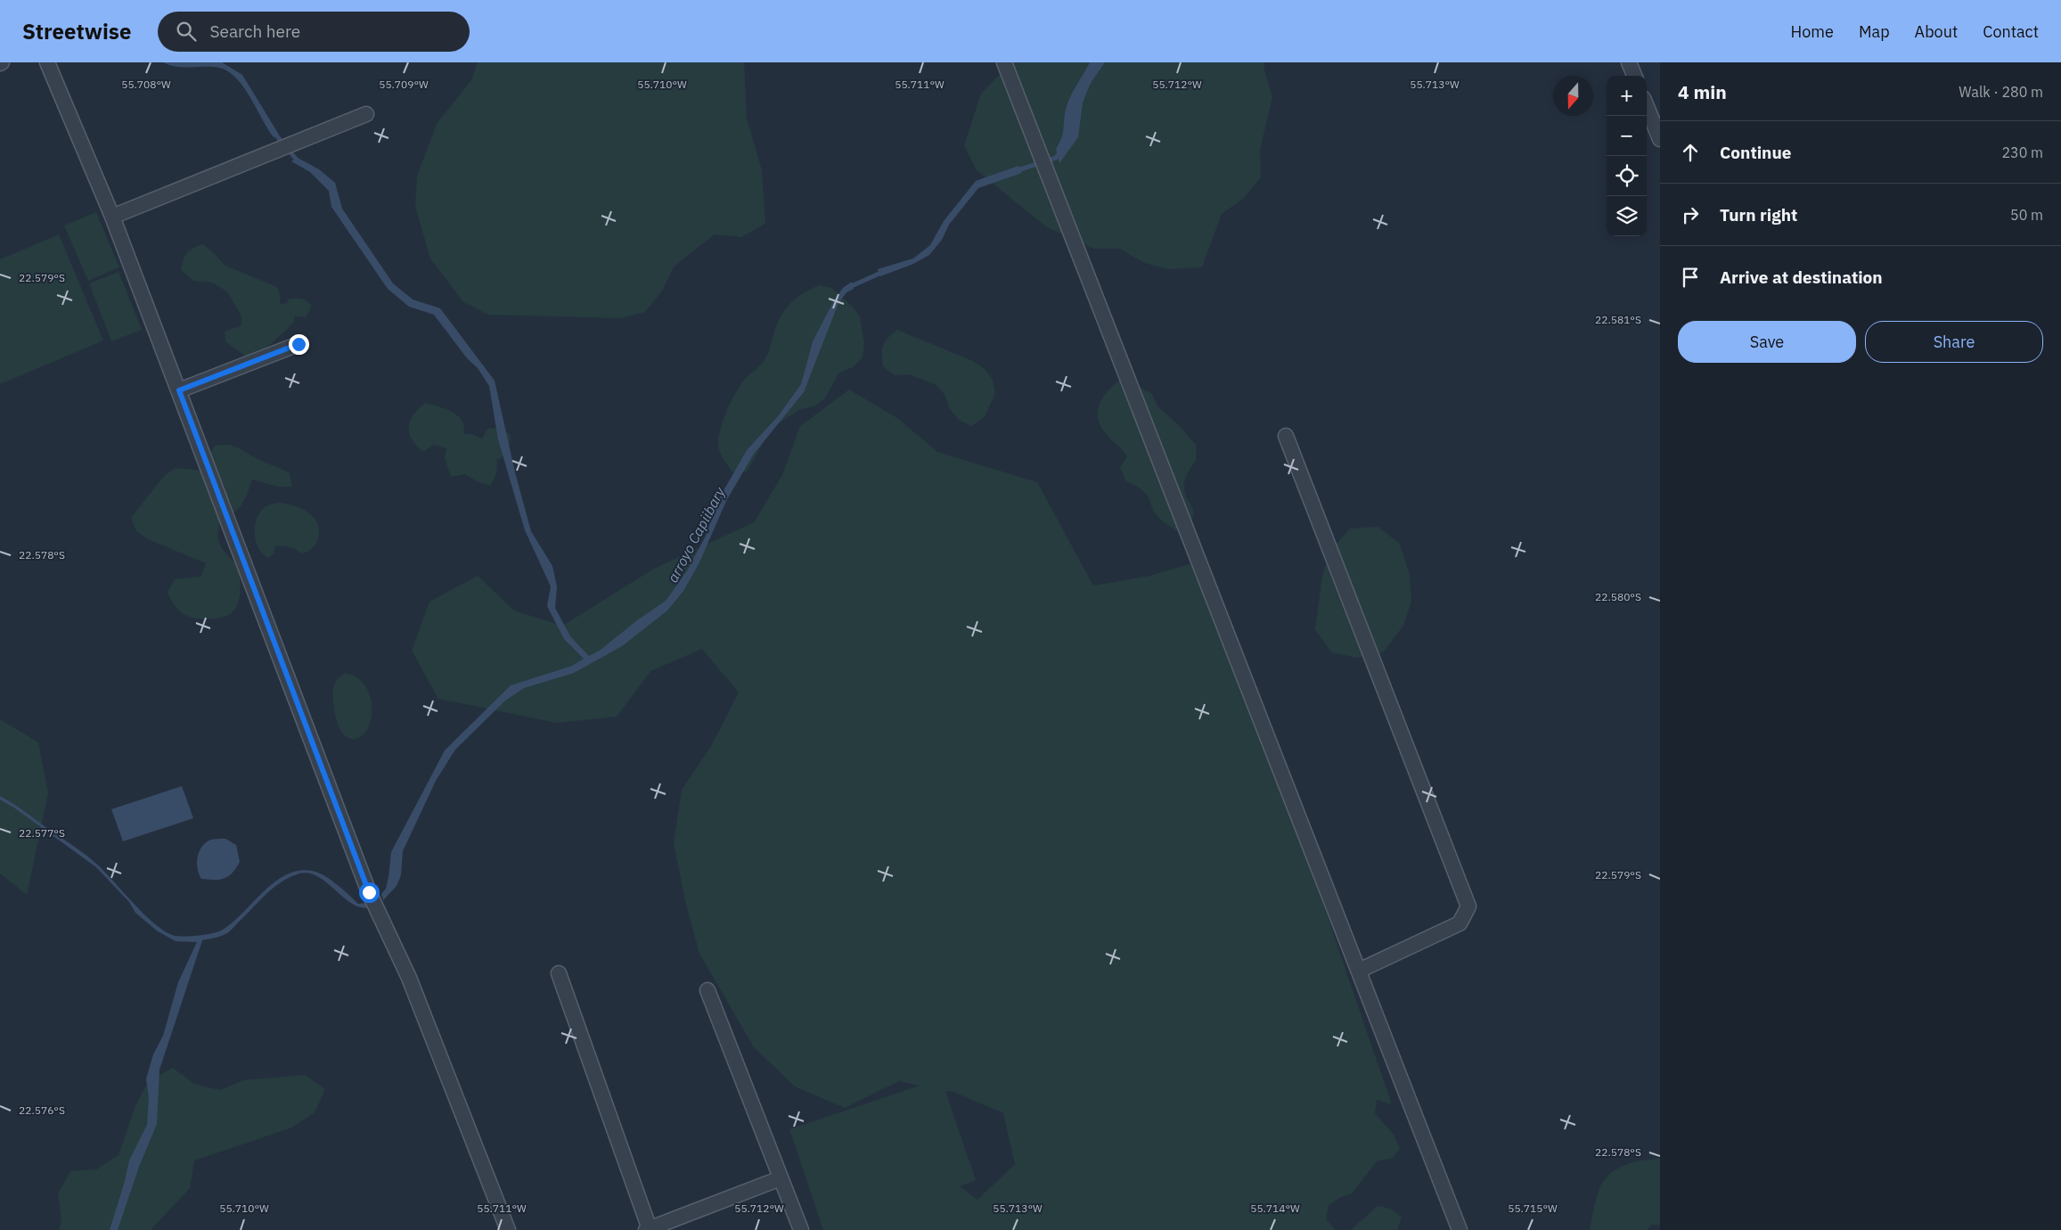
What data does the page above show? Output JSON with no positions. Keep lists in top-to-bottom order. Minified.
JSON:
{"water":["arroyo Capiibary"],"north":"bottom","page":{"header":"Streetwise","search":"Search here","nav":["Home","Map","About","Contact"],"heading":["4 min","Walk · 280 m"],"map_buttons":["+","−"],"list":[["Continue","230 m"],["Turn right","50 m"],"Arrive at destination"],"buttons":["Save","Share"]},"coordinates":["55.708°W","55.709°W","55.710°W","55.711°W","55.712°W","55.713°W","22.579°S","22.581°S","22.578°S","22.580°S","22.577°S","22.576°S","55.714°W","55.715°W"]}
